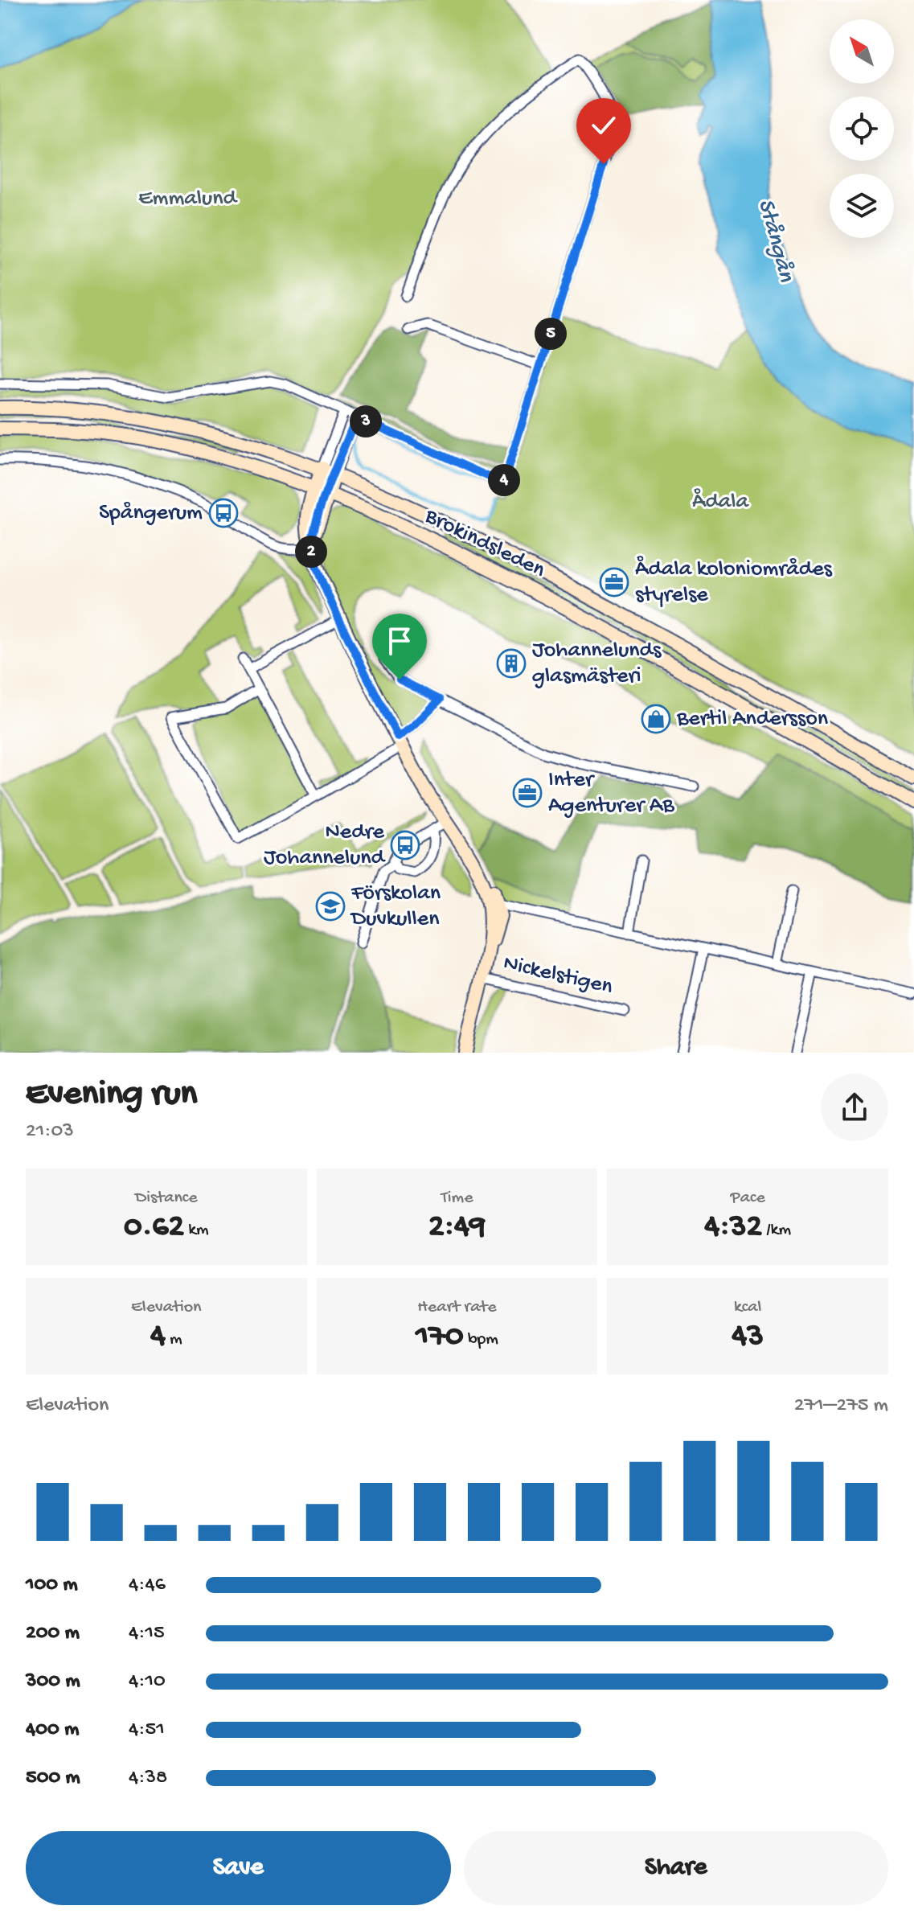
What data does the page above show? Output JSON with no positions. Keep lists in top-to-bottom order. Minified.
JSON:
{"streets":{"main road":["Brokindsleden"],"street":["Nickelstigen"]},"water":["Stångån"],"parks":["Emmalund","Ådala"],"places":{"bus stop":["Spångerum","Nedre Johannelund"],"office":["Ådala koloniområdes styrelse","Inter Agenturer AB"],"building":["Johannelunds glasmästeri"],"shop":["Bertil Andersson"],"school or university":["Förskolan Duvkullen"]},"north":"top left","page":{"pins":["5","3","4","2"],"heading":["Evening run","21:03"],"stats":[["Distance","0.62 km"],["Time","2:49"],["Pace","4:32 /km"],["Elevation","4 m"],["Heart rate","170 bpm"],["kcal","43"]],"chart":["Elevation","271–275 m"],"list":[{"name":"100 m","note":"4:46"},{"name":"200 m","note":"4:15"},{"name":"300 m","note":"4:10"},{"name":"400 m","note":"4:51"},{"name":"500 m","note":"4:38"}],"buttons":["Save","Share"]}}
